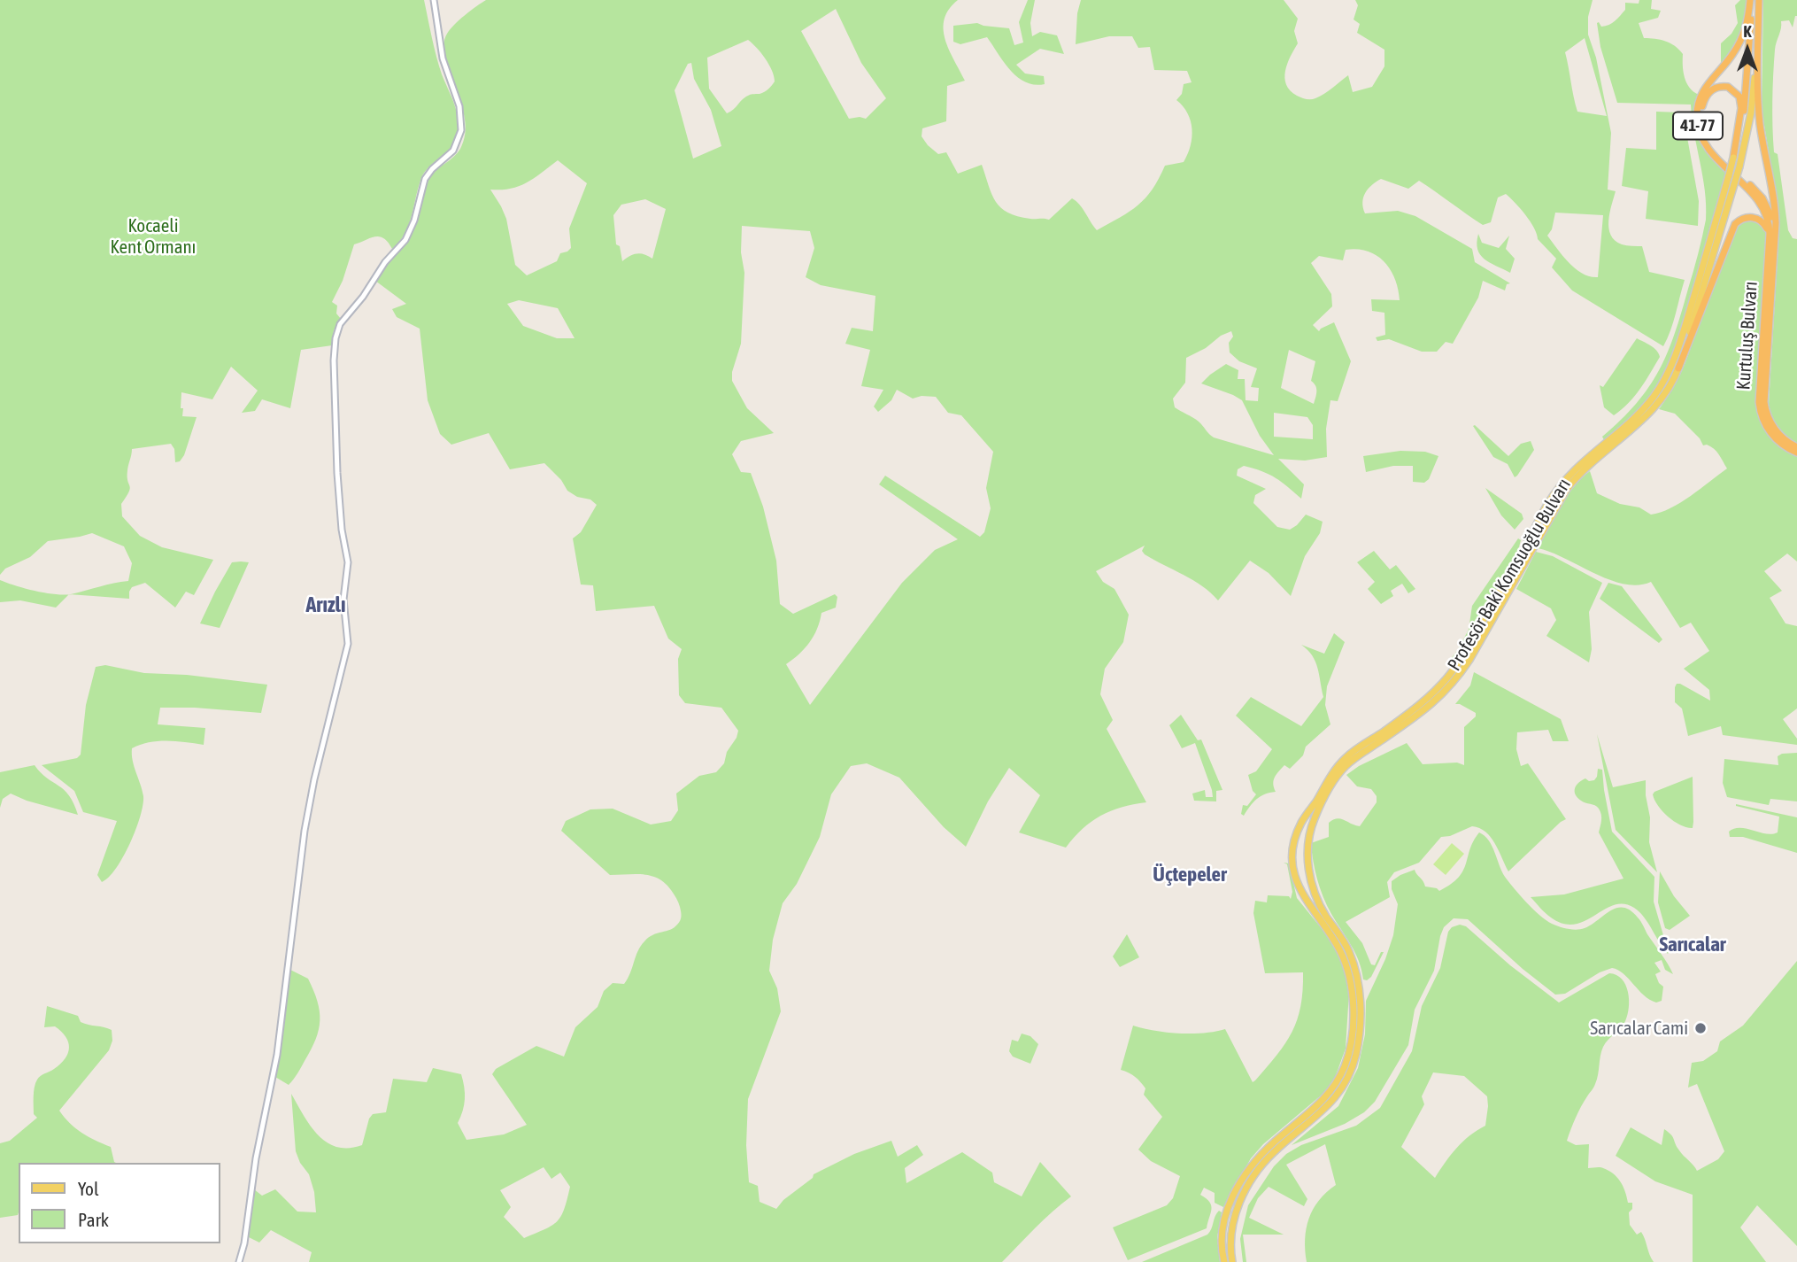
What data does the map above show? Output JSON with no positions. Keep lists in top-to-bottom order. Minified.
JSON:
{"streets":{"highway":["41-77","Kurtuluş Bulvarı","Profesör Baki Komsuoğlu Bulvarı"]},"crossings":[["41-77","Kurtuluş Bulvarı"],["41-77","Profesör Baki Komsuoğlu Bulvarı"]],"districts":["Arızlı","Üçtepeler","Sarıcalar"],"parks":["Kocaeli Kent Ormanı"],"places":["Sarıcalar Cami"],"legend":["Yol","Park"],"north":"top"}
